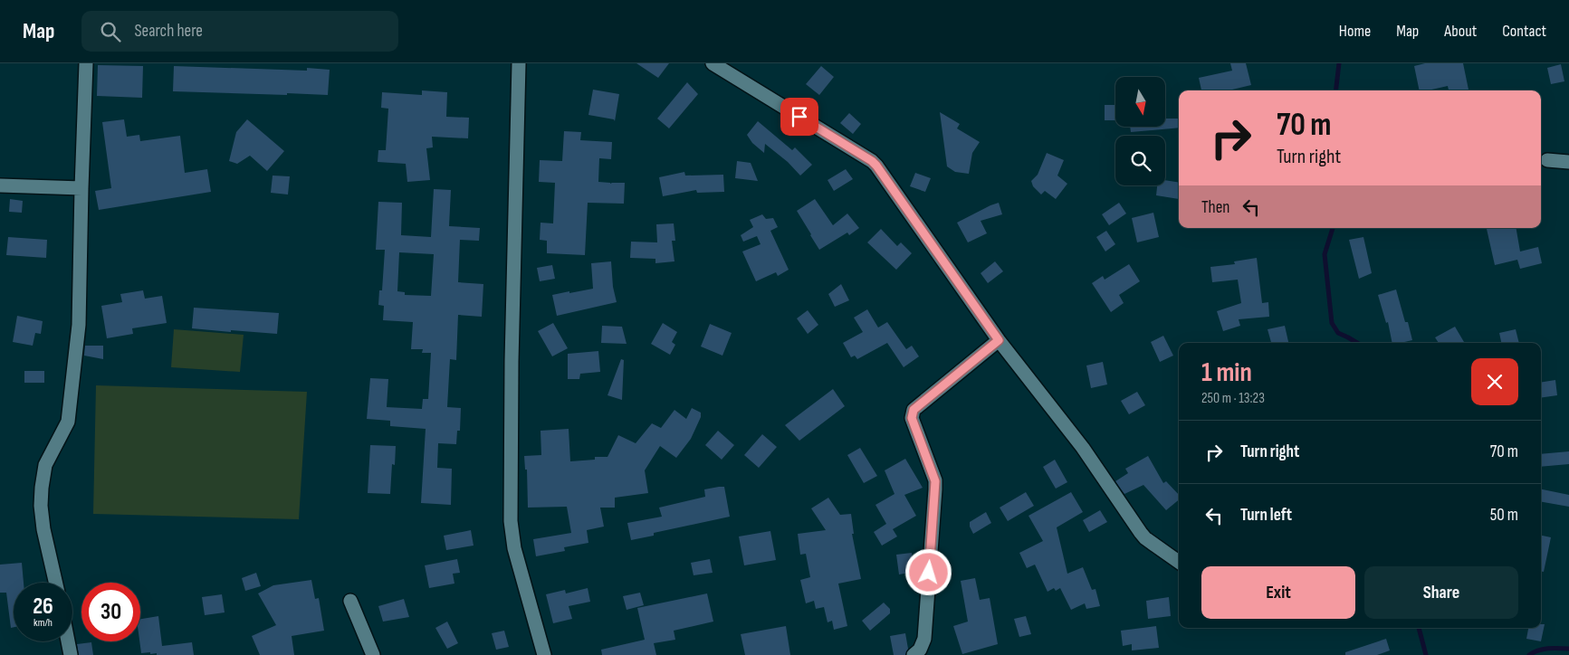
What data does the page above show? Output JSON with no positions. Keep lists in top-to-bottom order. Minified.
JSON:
{"north":"bottom","page":{"header":"Map","search":"Search here","nav":["Home","Map","About","Contact"],"turn":["70 m","Turn right"],"then":"Then","heading":["1 min","250 m · 13:23"],"list":[{"name":"Turn right","value":"70 m"},{"name":"Turn left","value":"50 m"}],"buttons":["Exit","Share"],"speed":"26 km/h","limit":"30"}}
